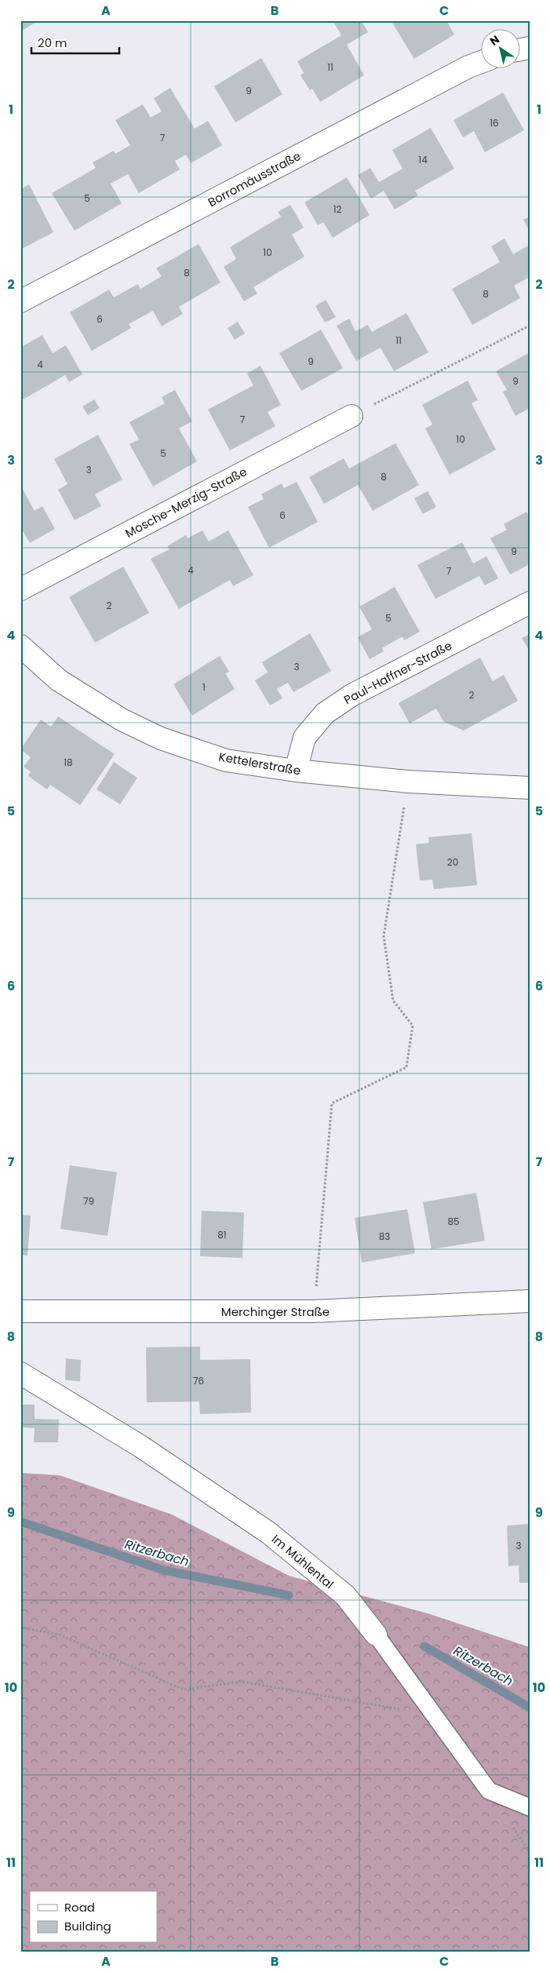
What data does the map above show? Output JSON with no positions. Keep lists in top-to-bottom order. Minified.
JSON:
{"streets":{"street":["Borromäusstraße","Mosche-Merzig-Straße","Paul-Haffner-Straße","Kettelerstraße","Merchinger Straße","Im Mühlental"]},"crossings":[["Paul-Haffner-Straße","Kettelerstraße"]],"water":["Ritzerbach"],"house_numbers":["11","9","16","7","14","5","12","10","8","8","6","11","9","4","9","7","10","5","3","8","6","9","4","7","2","5","3","1","2","18","20","79","85","81","83","76","3"],"legend":["Road","Building"],"scale_bar":"20 m","north":"top left","grid":{"columns":["A","B","C"],"rows":["1","2","3","4","5","6","7","8","9","10","11"]}}
